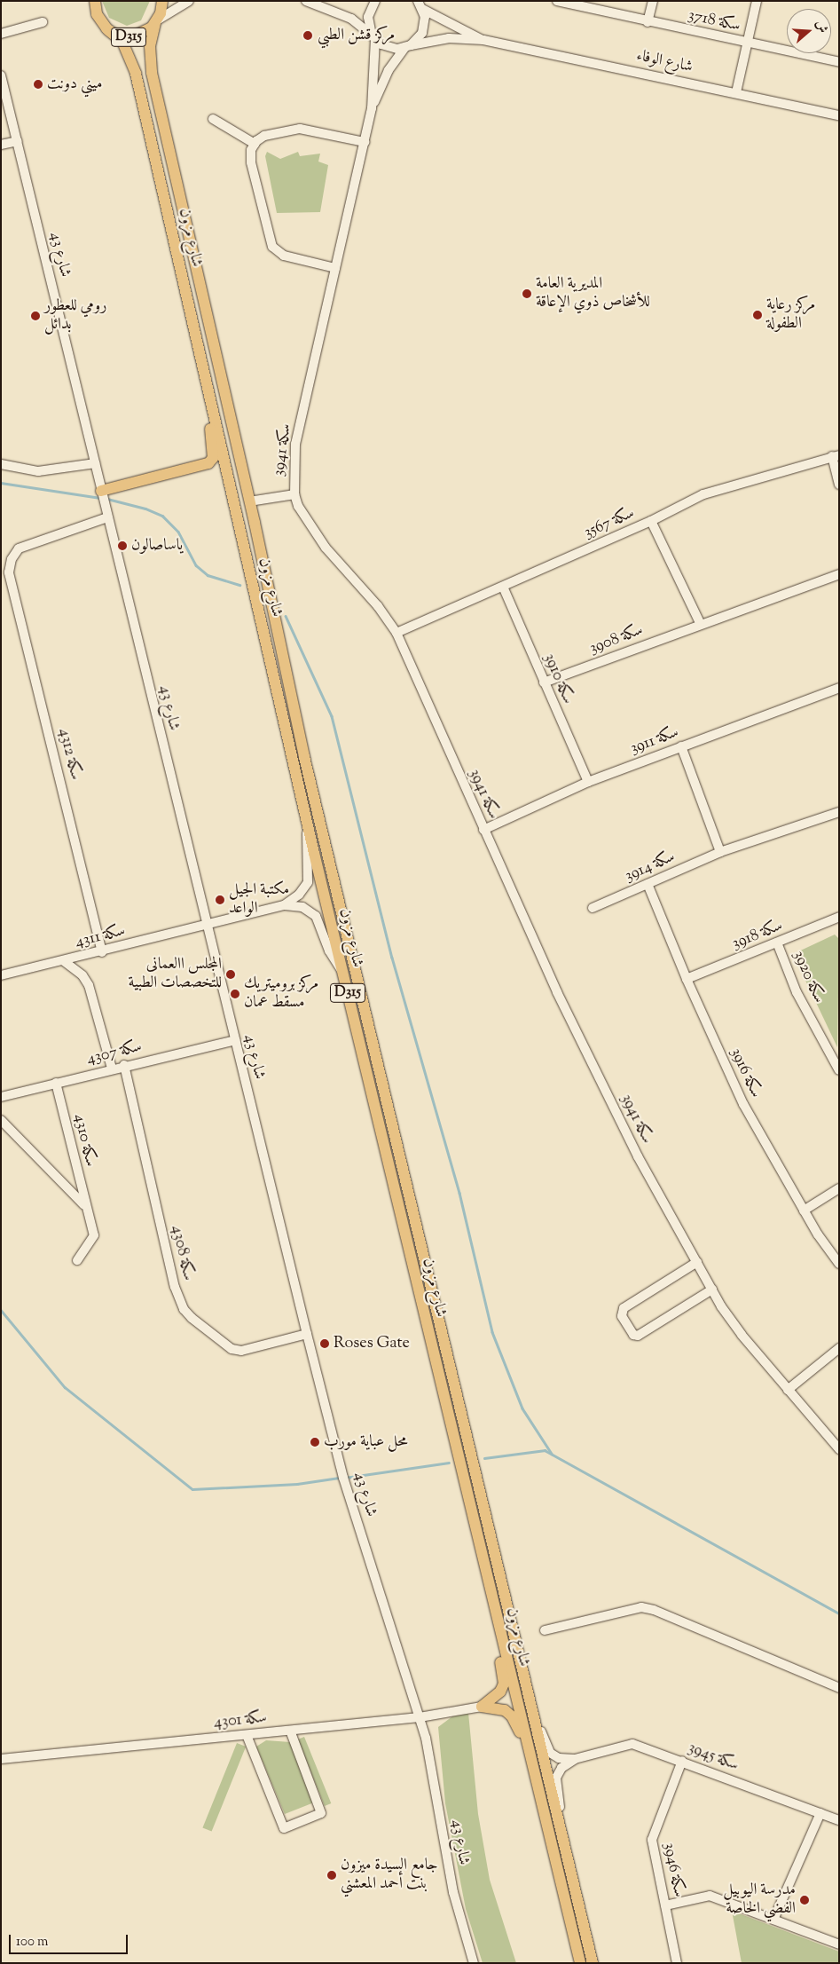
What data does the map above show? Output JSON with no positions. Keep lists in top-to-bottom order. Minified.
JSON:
{"streets":{"main road":["D315","شارع مزون"],"street":["سكة 3718","شارع الوفاء","شارع 43","سكة 3941","سكة 3567","سكة 3908","سكة 3910","سكة 3911","سكة 4312","سكة 3914","سكة 3918","سكة 4311","سكة 3920","سكة 4307","سكة 3916","سكة 4310","سكة 4308","سكة 4301","سكة 3945","سكة 3946"]},"crossings":[["D315","شارع مزون"],["شارع 43","سكة 4311"],["شارع 43","سكة 4307"],["شارع 43","سكة 4308"],["شارع 43","سكة 4301"],["سكة 3941","سكة 3567"],["سكة 3941","سكة 3911"],["سكة 3567","سكة 3910"],["سكة 3908","سكة 3910"],["سكة 3910","سكة 3911"],["سكة 4312","سكة 4311"],["سكة 3914","سكة 3916"],["سكة 3918","سكة 3920"],["سكة 3918","سكة 3916"],["سكة 4307","سكة 4310"],["سكة 4307","سكة 4308"],["سكة 3945","سكة 3946"]],"places":["مركز قشن الطبي","ميني دونت","المديرية العامة للأشخاص ذوي الإعاقة","مركز رعاية الطفولة","رومي للعطور بدائل","ياساصالون","مكتبة الجيل الواعد","المجلس االعمانى للتخصصات الطبية","مركز بروميتريك مسقط عمان","Roses Gate","محل عباية مورب","جامع السيدة ميزون بنت أحمد المعشني","مدرسة اليوبيل الفضي الخاصة"],"scale_bar":"100 m","north":"right"}
